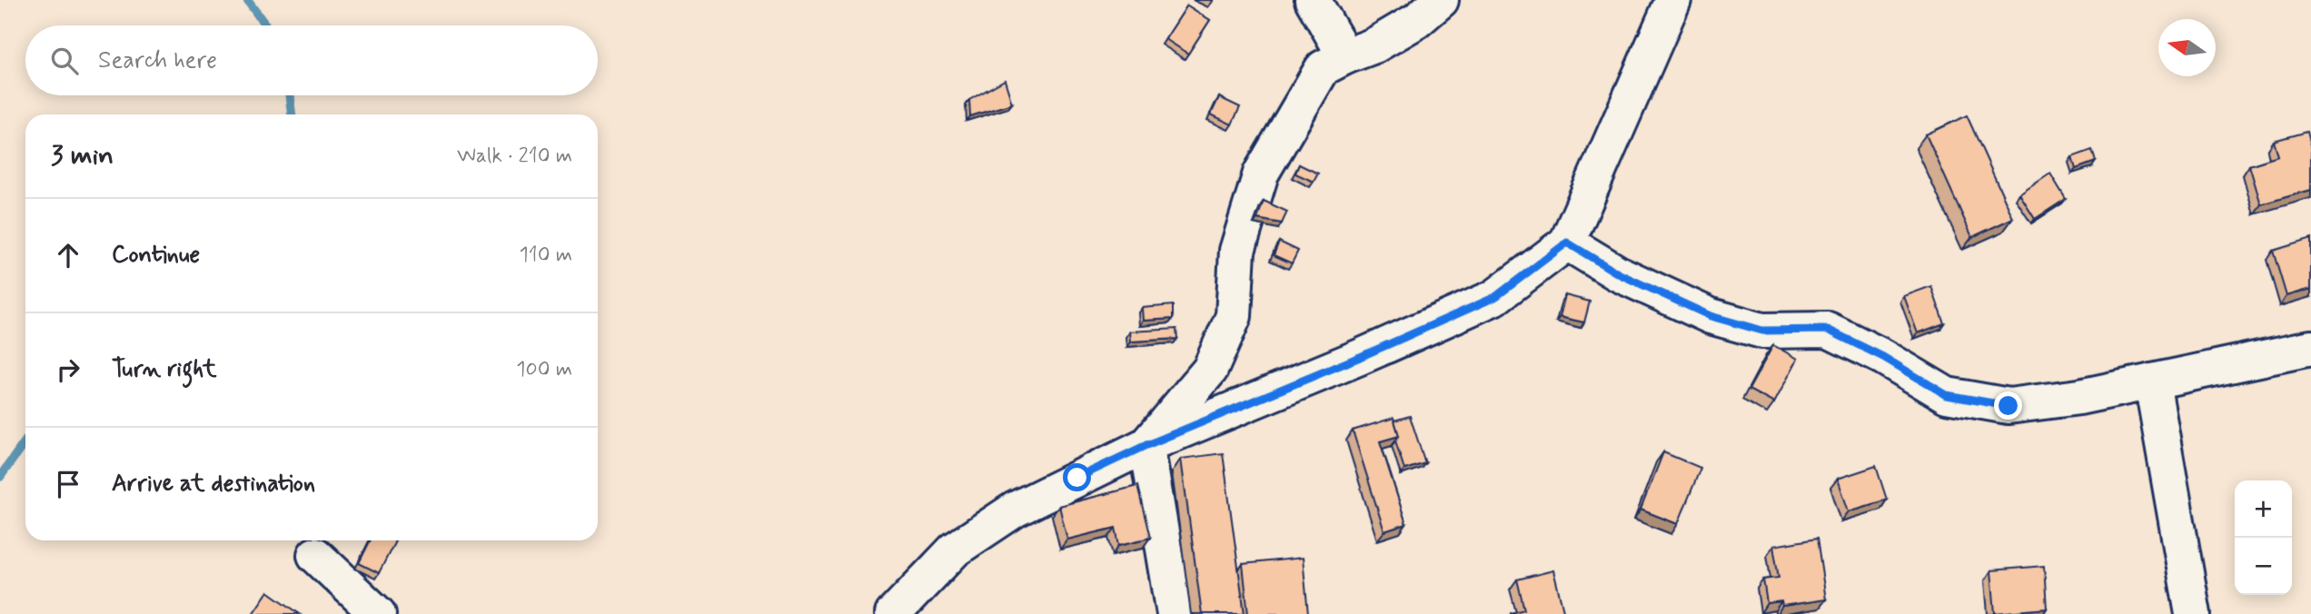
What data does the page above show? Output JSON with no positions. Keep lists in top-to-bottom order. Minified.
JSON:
{"north":"left","page":{"search":"Search here","heading":["3 min","Walk · 210 m"],"list":[["Continue","110 m"],["Turn right","100 m"],"Arrive at destination"],"map_buttons":["+","−"]}}
